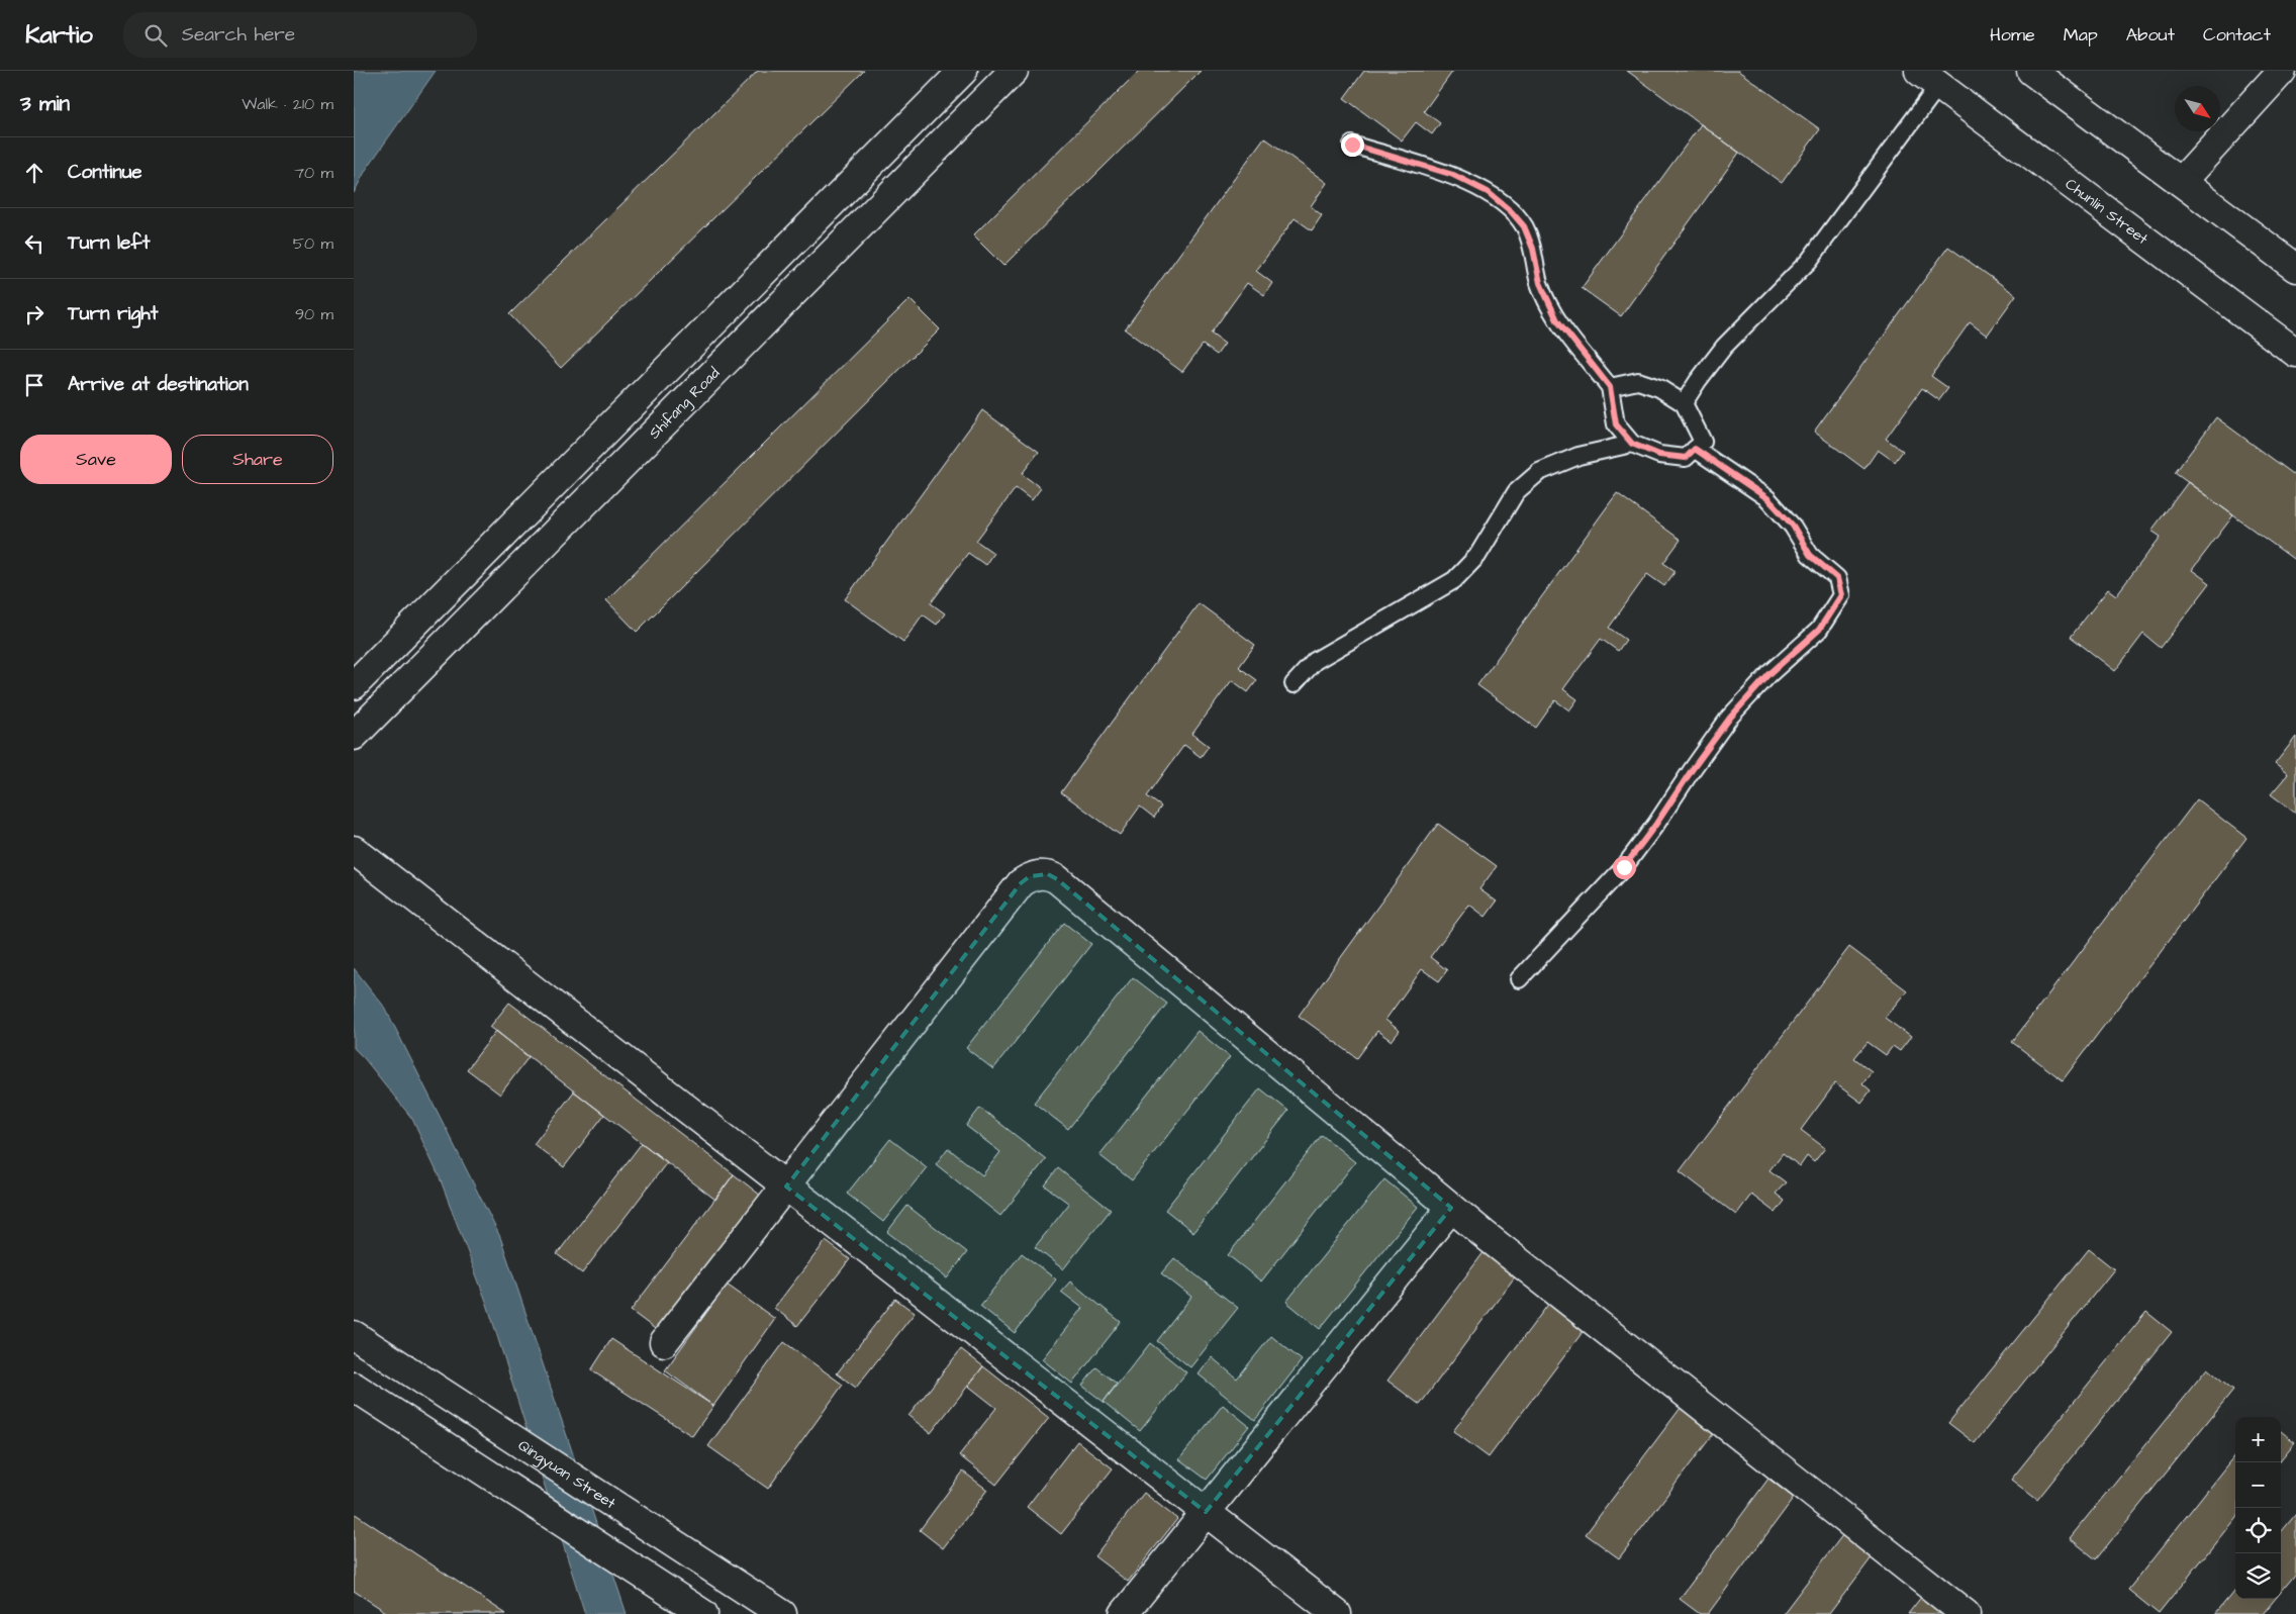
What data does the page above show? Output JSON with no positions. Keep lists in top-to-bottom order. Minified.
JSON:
{"streets":{"street":["Chunlin Street","Shifang Road","Qingyuan Street"]},"north":"bottom right","page":{"header":"Kartio","search":"Search here","nav":["Home","Map","About","Contact"],"heading":["3 min","Walk · 210 m"],"list":[["Continue","70 m"],["Turn left","50 m"],["Turn right","90 m"],"Arrive at destination"],"buttons":["Save","Share"],"map_buttons":["+","−"]}}
